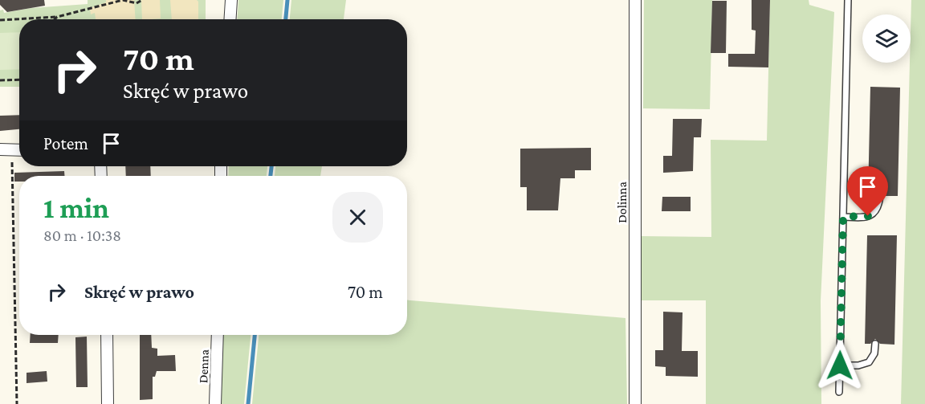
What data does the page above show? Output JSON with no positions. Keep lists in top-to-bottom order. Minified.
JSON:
{"streets":{"street":["Dolinna","Denna"]},"page":{"turn":["70 m","Skręć w prawo"],"then":"Potem","heading":["1 min","80 m · 10:38"],"list":[{"name":"Skręć w prawo","value":"70 m"}]}}
